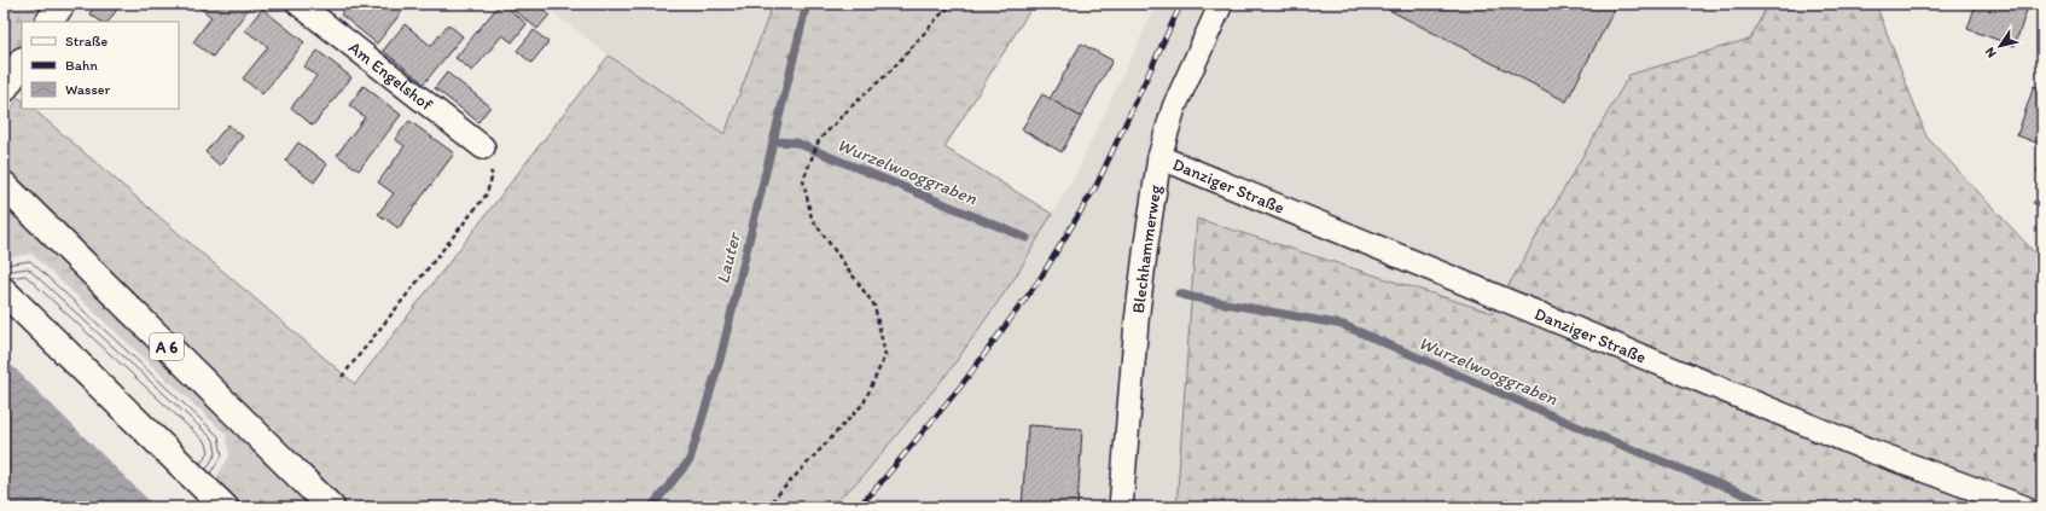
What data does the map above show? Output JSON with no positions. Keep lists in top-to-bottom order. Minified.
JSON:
{"streets":{"main road":["A 6"],"street":["Am Engelshof","Danziger Straße","Blechhammerweg"]},"crossings":[["Danziger Straße","Blechhammerweg"]],"water":["Wurzelwooggraben","Lauter"],"legend":["Straße","Bahn","Wasser"],"north":"bottom left"}
